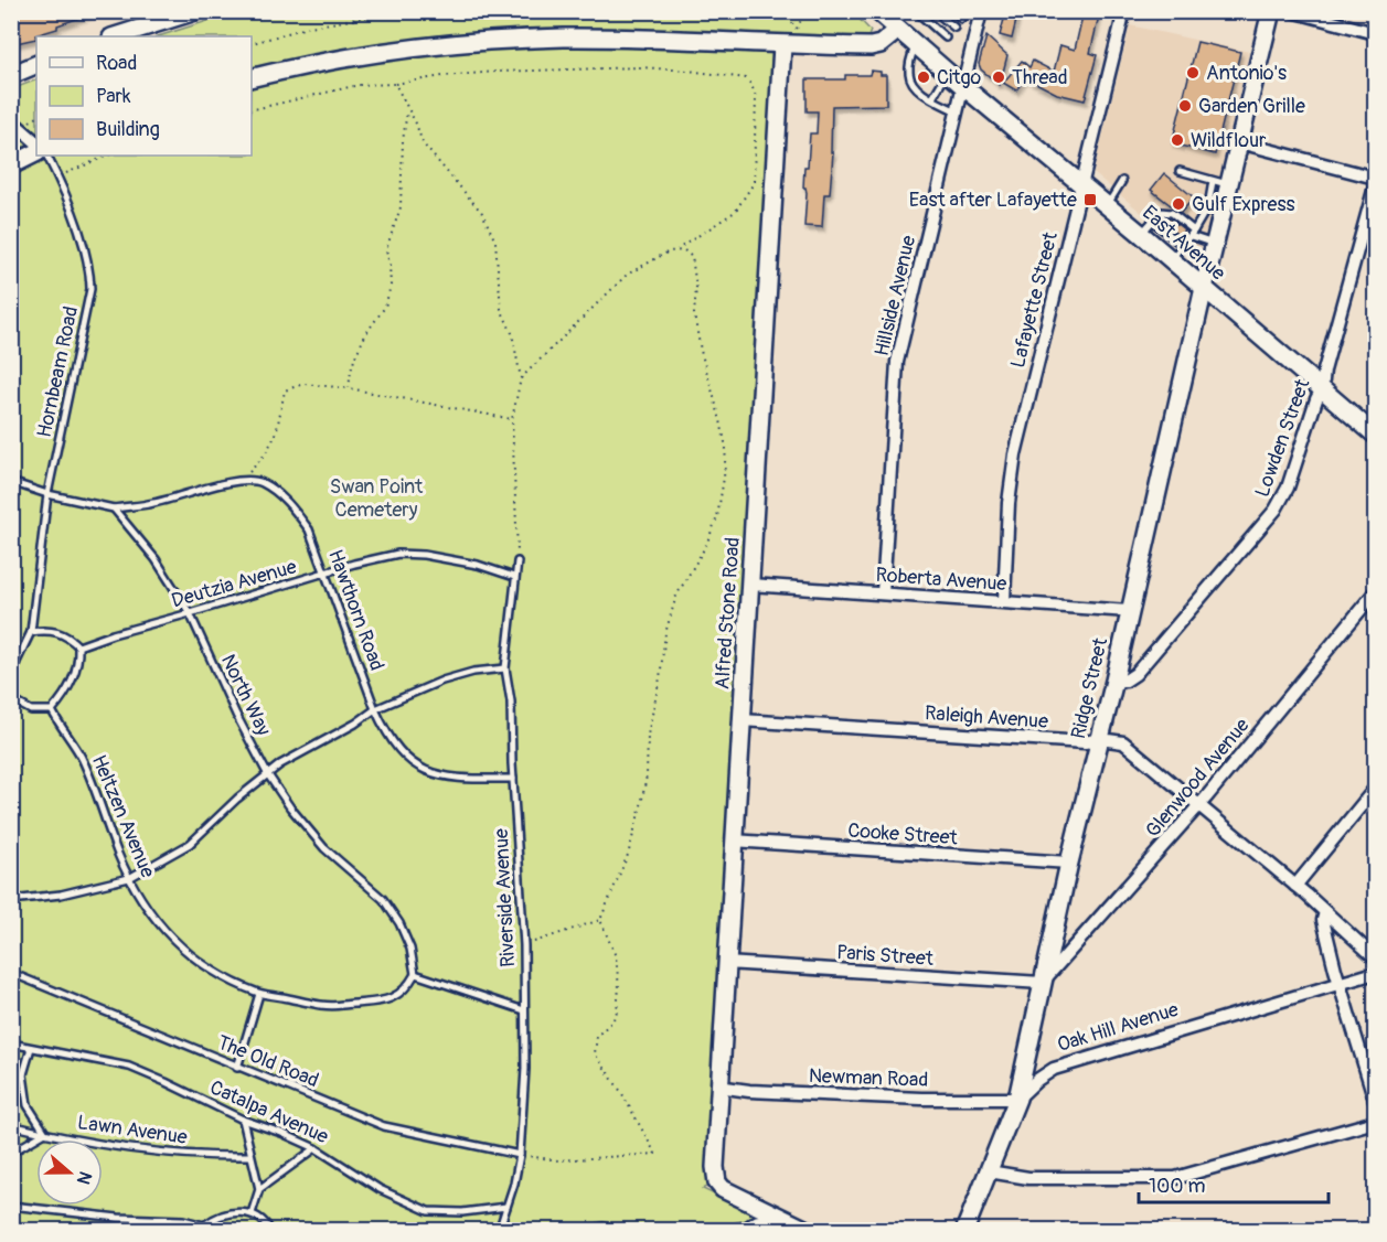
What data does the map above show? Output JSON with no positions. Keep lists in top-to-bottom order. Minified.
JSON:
{"streets":{"street":["East Avenue","Hillside Avenue","Lafayette Street","Lowden Street","Roberta Avenue","Alfred Stone Road","Ridge Street","Raleigh Avenue","Glenwood Avenue","Cooke Street","Paris Street","Oak Hill Avenue","Newman Road"],"lane":["Hornbeam Road","Deutzia Avenue","Hawthorn Road","North Way","Heltzen Avenue","Riverside Avenue","The Old Road","Catalpa Avenue","Lawn Avenue"]},"crossings":[["East Avenue","Hillside Avenue"],["East Avenue","Lafayette Street"],["East Avenue","Lowden Street"],["East Avenue","Ridge Street"],["Hillside Avenue","Roberta Avenue"],["Lafayette Street","Roberta Avenue"],["Lowden Street","Ridge Street"],["Roberta Avenue","Alfred Stone Road"],["Roberta Avenue","Ridge Street"],["Deutzia Avenue","Hawthorn Road"],["Deutzia Avenue","North Way"],["Deutzia Avenue","Riverside Avenue"],["Hawthorn Road","North Way"],["Hawthorn Road","Riverside Avenue"],["Alfred Stone Road","Raleigh Avenue"],["Alfred Stone Road","Cooke Street"],["Alfred Stone Road","Paris Street"],["Alfred Stone Road","Newman Road"],["Ridge Street","Raleigh Avenue"],["Ridge Street","Glenwood Avenue"],["Ridge Street","Cooke Street"],["Ridge Street","Paris Street"],["Ridge Street","Oak Hill Avenue"],["Ridge Street","Newman Road"],["North Way","Heltzen Avenue"],["Raleigh Avenue","Glenwood Avenue"],["Glenwood Avenue","Paris Street"],["Riverside Avenue","The Old Road"],["Riverside Avenue","Catalpa Avenue"],["Oak Hill Avenue","Newman Road"]],"parks":["Swan Point Cemetery"],"places":{"other":["Antonio's","Citgo","Thread","Garden Grille","Wildflour","Gulf Express"],"transit":["East after Lafayette"]},"legend":["Road","Park","Building"],"scale_bar":"100 m","north":"right"}
